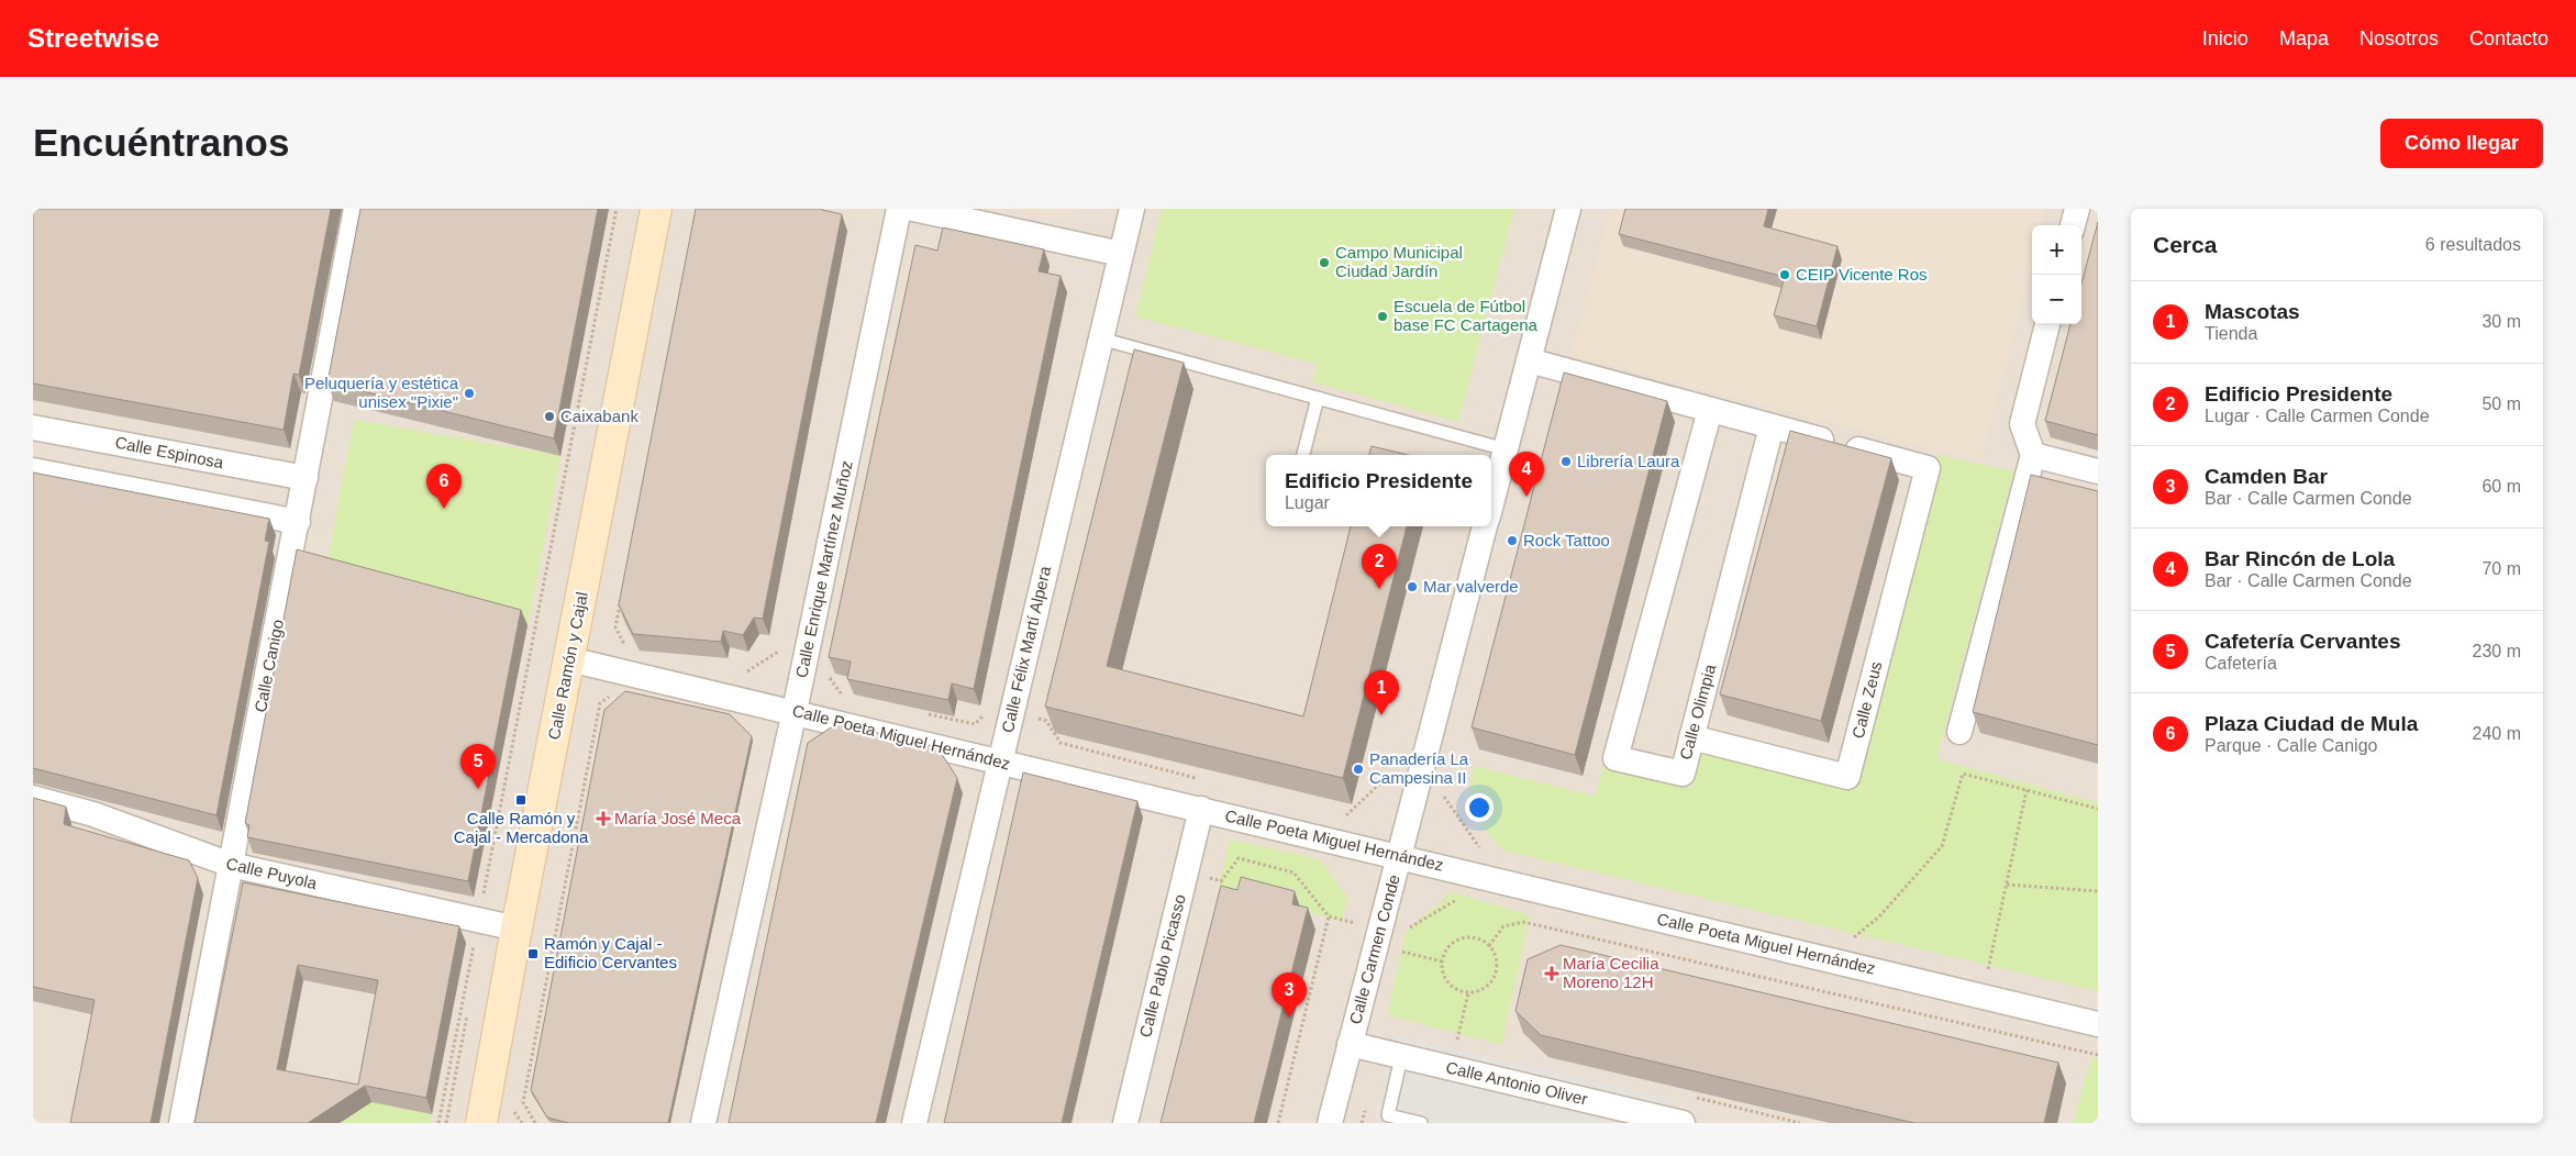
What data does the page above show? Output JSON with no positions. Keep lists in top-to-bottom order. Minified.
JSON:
{"streets":{"main road":["Calle Ramón y Cajal"],"street":["Calle Espinosa","Calle Enrique Martínez Muñoz","Calle Félix Martí Alpera","Calle Canigo","Calle Zeus","Calle Olimpia","Calle Poeta Miguel Hernández","Calle Puyola","Calle Carmen Conde","Calle Pablo Picasso","Calle Antonio Oliver"]},"crossings":[["Calle Espinosa","Calle Canigo"],["Calle Enrique Martínez Muñoz","Calle Poeta Miguel Hernández"],["Calle Félix Martí Alpera","Calle Poeta Miguel Hernández"],["Calle Canigo","Calle Puyola"],["Calle Ramón y Cajal","Calle Poeta Miguel Hernández"],["Calle Ramón y Cajal","Calle Puyola"],["Calle Zeus","Calle Olimpia"],["Calle Poeta Miguel Hernández","Calle Carmen Conde"],["Calle Poeta Miguel Hernández","Calle Pablo Picasso"],["Calle Carmen Conde","Calle Antonio Oliver"]],"places":{"other":["Campo Municipal Ciudad Jardín","CEIP Vicente Ros","Escuela de Fútbol base FC Cartagena","Peluquería y estética unisex \"Pixie\"","Caixabank","Librería Laura","Rock Tattoo","Mar valverde","Panadería La Campesina II"],"transit":["Calle Ramón y Cajal - Mercadona","Ramón y Cajal - Edificio Cervantes"],"health":["María José Meca","María Cecilia Moreno 12H"]},"page":{"header":"Streetwise","nav":["Inicio","Mapa","Nosotros","Contacto"],"buttons":"Cómo llegar","title":"Encuéntranos","heading":["Cerca","6 resultados"],"map_buttons":["+","−"],"list":[{"mark":"1","name":"Mascotas","note":"Tienda","value":"30 m"},{"mark":"2","name":"Edificio Presidente","note":"Lugar · Calle Carmen Conde","value":"50 m"},{"mark":"3","name":"Camden Bar","note":"Bar · Calle Carmen Conde","value":"60 m"},{"mark":"4","name":"Bar Rincón de Lola","note":"Bar · Calle Carmen Conde","value":"70 m"},{"mark":"5","name":"Cafetería Cervantes","note":"Cafetería","value":"230 m"},{"mark":"6","name":"Plaza Ciudad de Mula","note":"Parque · Calle Canigo","value":"240 m"}],"pins":["4","6","2","1","5","3"],"popup":["Edificio Presidente","Lugar"]}}
